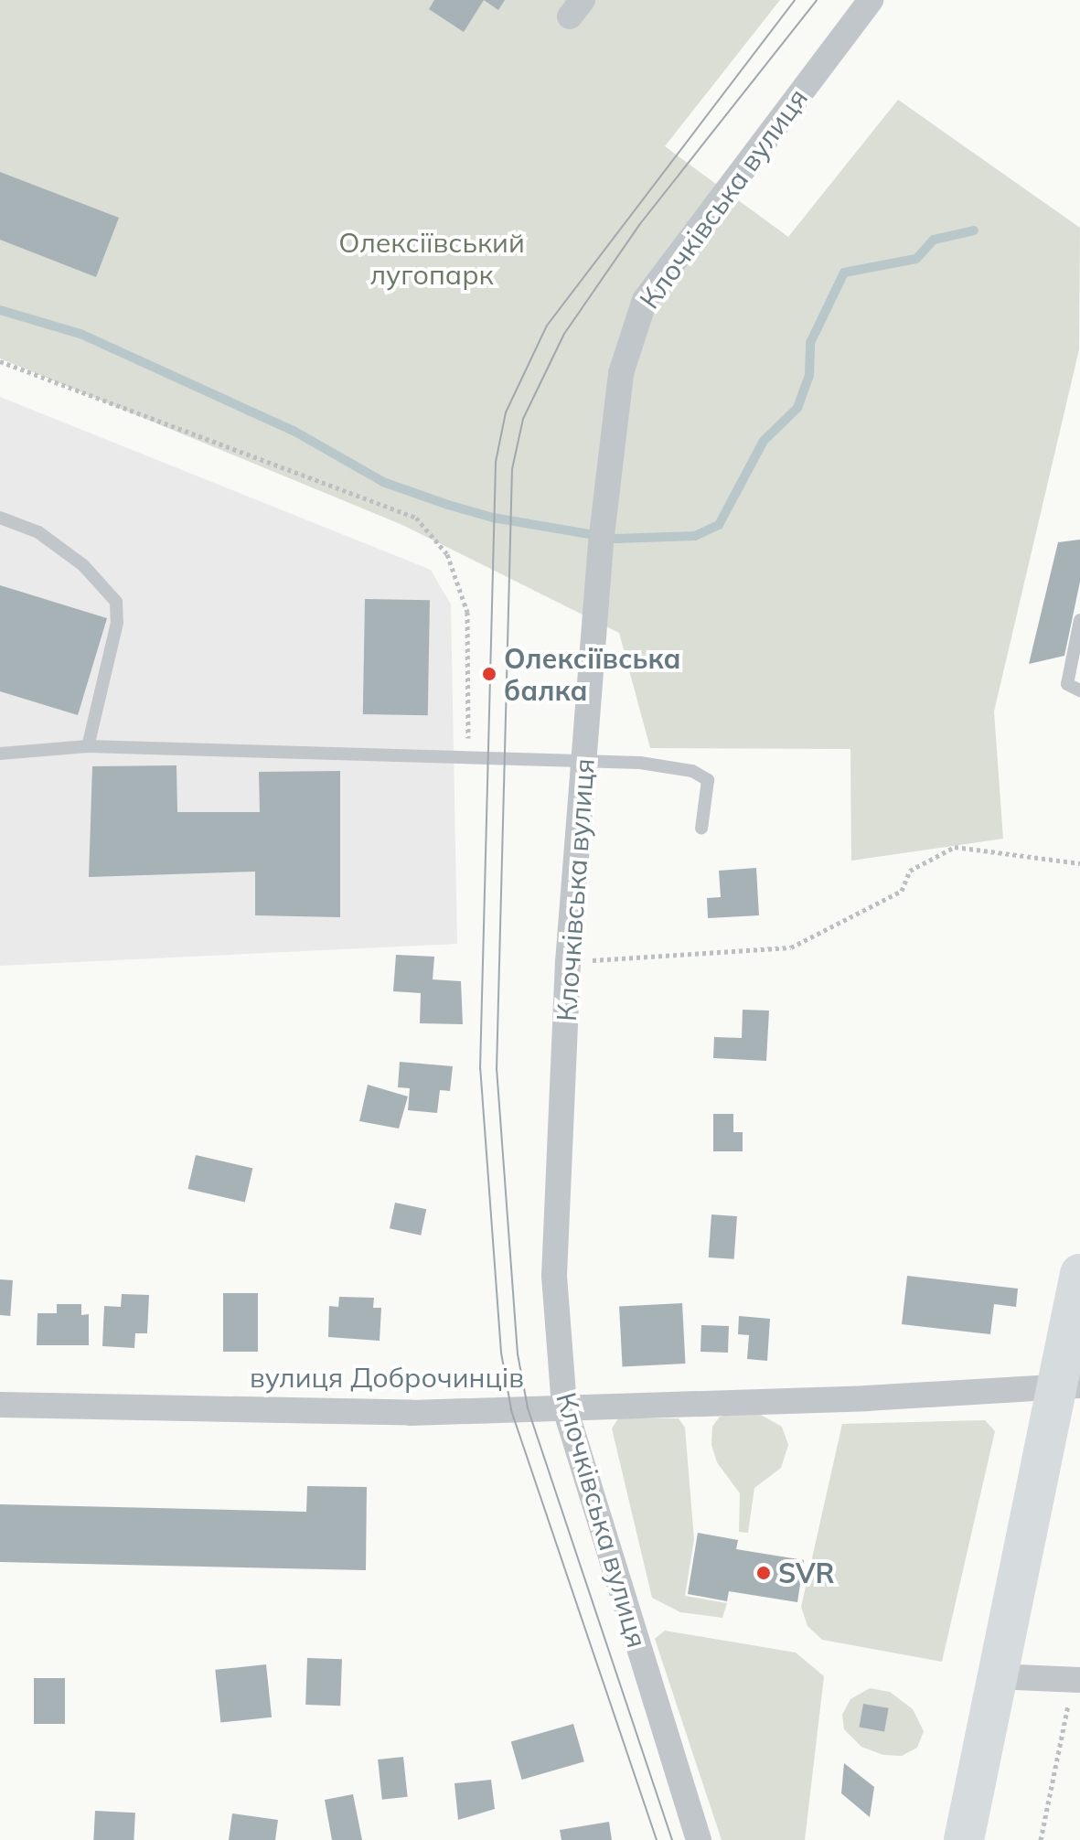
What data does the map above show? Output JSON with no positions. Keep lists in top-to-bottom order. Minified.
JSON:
{"streets":{"street":["Клочківська вулиця","вулиця Доброчинців"]},"crossings":[["Клочківська вулиця","вулиця Доброчинців"]],"parks":["Олексіївський лугопарк"],"places":["Олексіївська балка","SVR"]}
